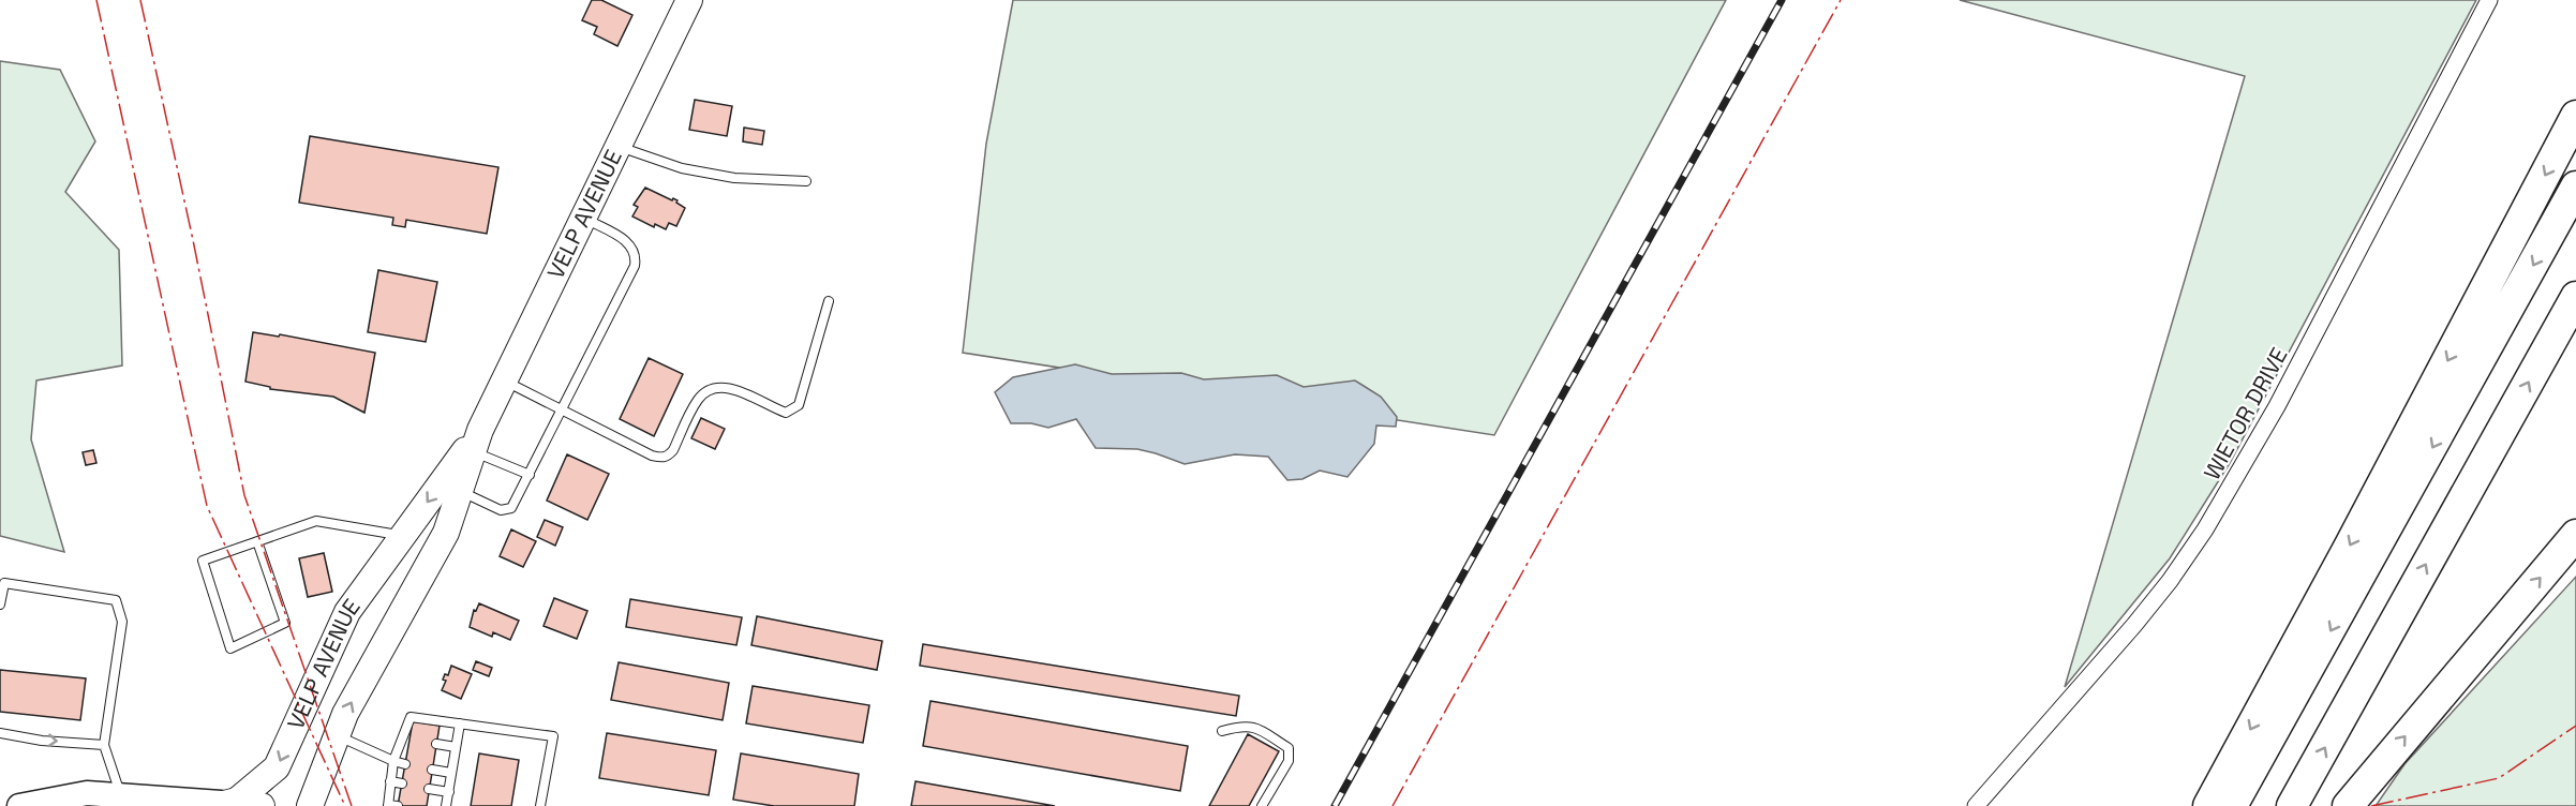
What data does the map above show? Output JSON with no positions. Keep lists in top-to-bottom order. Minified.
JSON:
{"streets":{"main road":["VELP AVENUE"],"street":["WIETOR DRIVE"]}}
